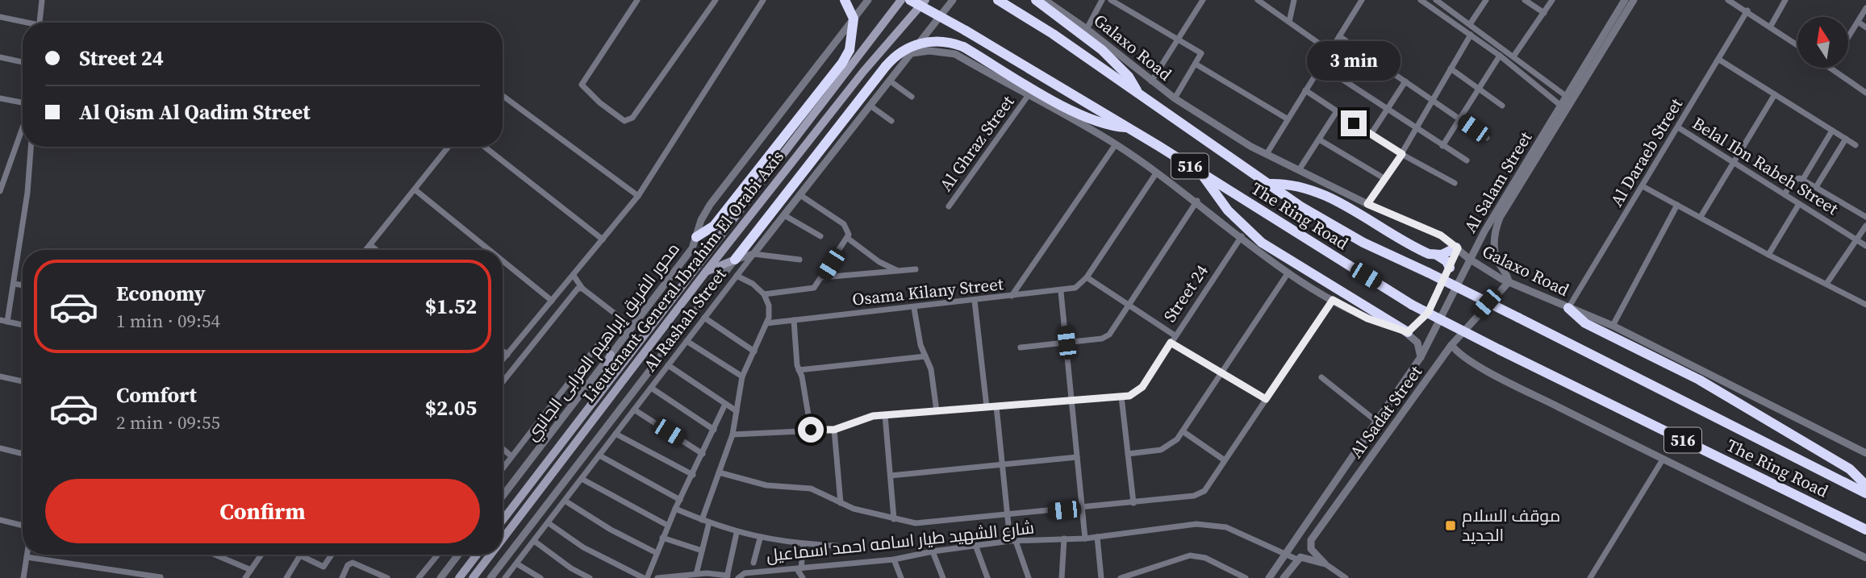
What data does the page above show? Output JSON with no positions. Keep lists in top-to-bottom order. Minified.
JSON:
{"streets":{"highway":["516","The Ring Road"],"main road":["Lieutenant General Ibrahim El Orabi Axis"],"street":["Galaxo Road","Al Ghraz Street","Al Daraeb Street","Belal Ibn Rabeh Street","Al Salam Street","Osama Kilany Street","Street 24","Al Rashah Street","محور الفريق إبراهيم العرابى الجانبي","Al Sadat Street","شارع الشهيد طيار اسامه احمد اسماعيل"]},"crossings":[["Galaxo Road","Al Daraeb Street"],["Galaxo Road","Al Salam Street"],["Galaxo Road","Al Sadat Street"],["Al Daraeb Street","Belal Ibn Rabeh Street"],["Al Salam Street","Al Sadat Street"],["Al Salam Street","شارع الشهيد طيار اسامه احمد اسماعيل"]],"places":{"transit":["موقف السلام الجديد"]},"north":"top","page":{"banner":["Street 24","Al Qism Al Qadim Street"],"bubble":"3 min","list":[{"name":"Economy","note":"1 min · 09:54","value":"$1.52"},{"name":"Comfort","note":"2 min · 09:55","value":"$2.05"}],"buttons":"Confirm"}}
